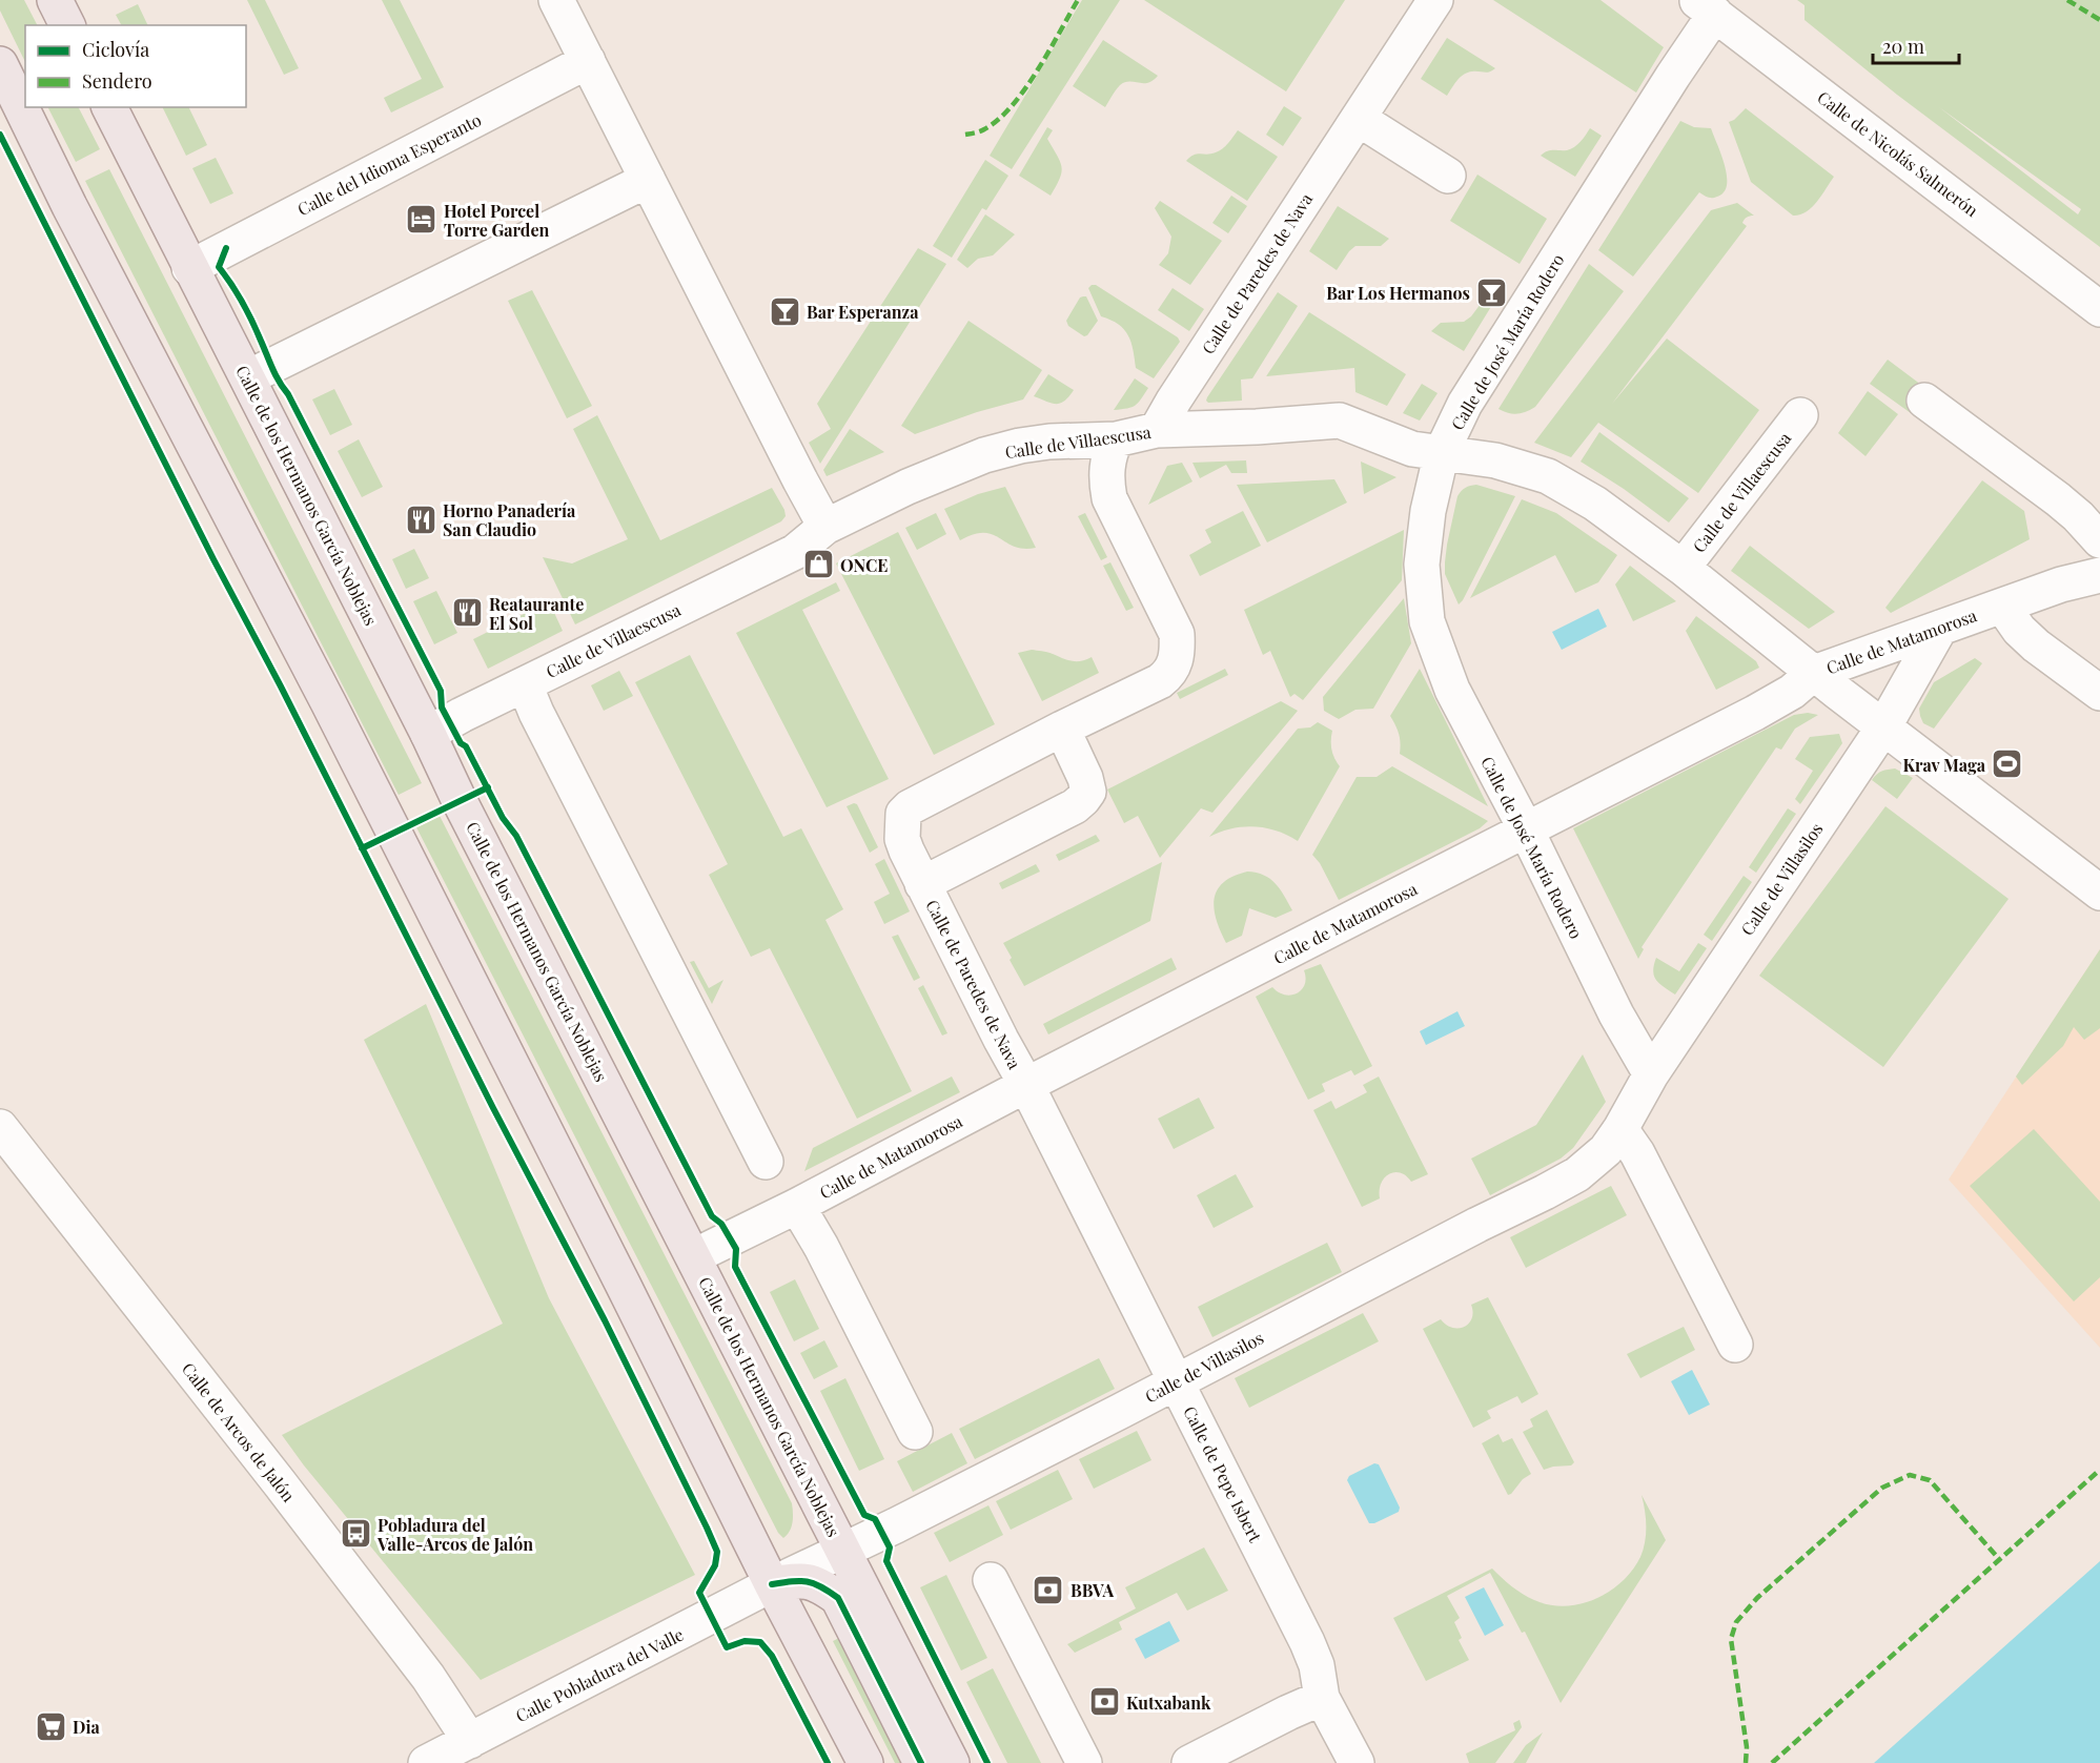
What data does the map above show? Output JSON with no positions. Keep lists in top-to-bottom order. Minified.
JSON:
{"streets":{"main road":["Calle de los Hermanos García Noblejas"],"street":["Calle de Nicolás Salmerón","Calle del Idioma Esperanto","Calle de Paredes de Nava","Calle de José María Rodero","Calle de Villaescusa","Calle de Matamorosa","Calle de Villasilos","Calle de Arcos de Jalón","Calle de Pepe Isbert","Calle Pobladura del Valle"]},"crossings":[["Calle de Nicolás Salmerón","Calle de José María Rodero"],["Calle del Idioma Esperanto","Calle de los Hermanos García Noblejas"],["Calle de Paredes de Nava","Calle de Villaescusa"],["Calle de Paredes de Nava","Calle de Matamorosa"],["Calle de Paredes de Nava","Calle de Pepe Isbert"],["Calle de José María Rodero","Calle de Villaescusa"],["Calle de José María Rodero","Calle de Matamorosa"],["Calle de José María Rodero","Calle de Villasilos"],["Calle de Villaescusa","Calle de los Hermanos García Noblejas"],["Calle de Villaescusa","Calle de Matamorosa"],["Calle de Villaescusa","Calle de Villasilos"],["Calle de los Hermanos García Noblejas","Calle de Matamorosa"],["Calle de los Hermanos García Noblejas","Calle de Villasilos"],["Calle de Matamorosa","Calle de Villasilos"],["Calle de Matamorosa","Calle de Pepe Isbert"],["Calle de Villasilos","Calle de Pepe Isbert"],["Calle de Villasilos","Calle Pobladura del Valle"],["Calle de Arcos de Jalón","Calle Pobladura del Valle"]],"places":{"hotel":["Hotel Porcel Torre Garden"],"bar":["Bar Los Hermanos","Bar Esperanza"],"restaurant":["Horno Panadería San Claudio","Reataurante El Sol"],"shop":["ONCE"],"sports":["Krav Maga"],"bus stop":["Pobladura del Valle-Arcos de Jalón"],"bank":["BBVA","Kutxabank"],"supermarket":["Dia"]},"legend":["Ciclovía","Sendero"],"scale_bar":"20 m"}
